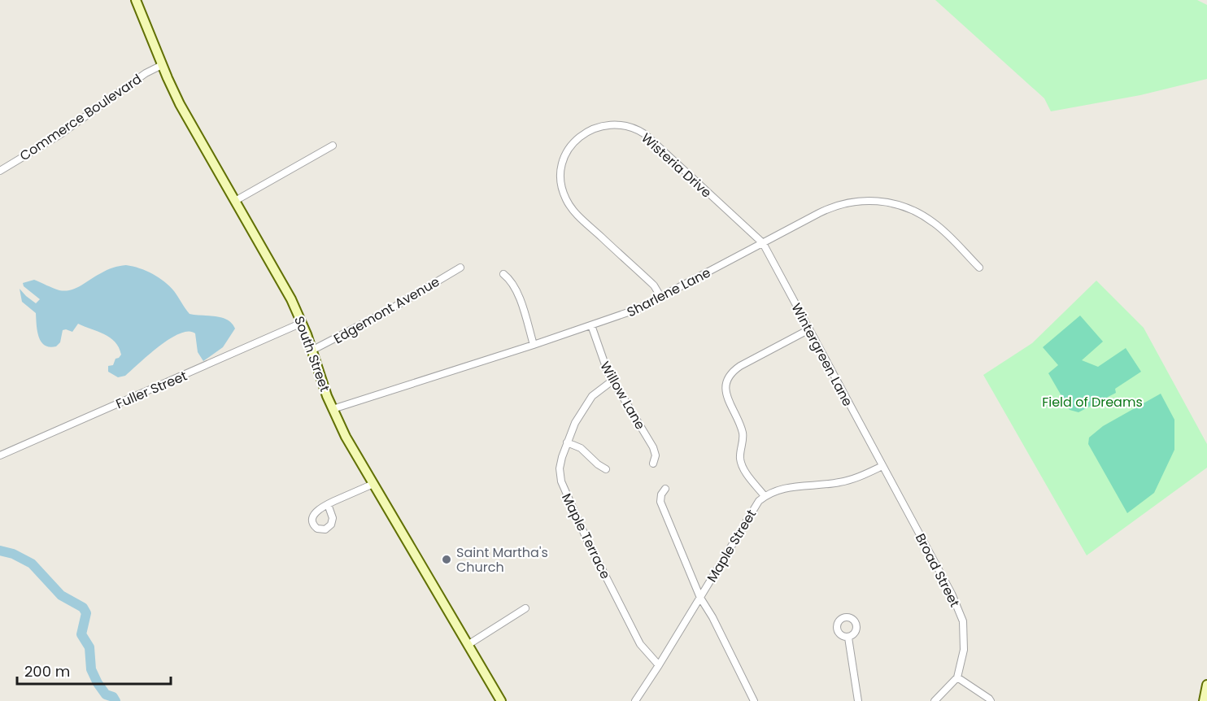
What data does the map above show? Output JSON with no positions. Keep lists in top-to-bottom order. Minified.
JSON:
{"streets":{"main road":["South Street"],"street":["Commerce Boulevard","Wisteria Drive","Sharlene Lane","Edgemont Avenue","Wintergreen Lane","Fuller Street","Willow Lane","Maple Terrace","Maple Street","Broad Street"]},"crossings":[["Commerce Boulevard","South Street"],["Wisteria Drive","Sharlene Lane"],["Wisteria Drive","Wintergreen Lane"],["Sharlene Lane","South Street"],["Sharlene Lane","Wintergreen Lane"],["Sharlene Lane","Willow Lane"],["Edgemont Avenue","South Street"],["South Street","Fuller Street"],["Wintergreen Lane","Maple Street"],["Wintergreen Lane","Broad Street"],["Willow Lane","Maple Terrace"],["Maple Terrace","Maple Street"],["Maple Street","Broad Street"]],"parks":["Field of Dreams"],"places":["Saint Martha's Church"],"scale_bar":"200 m"}
